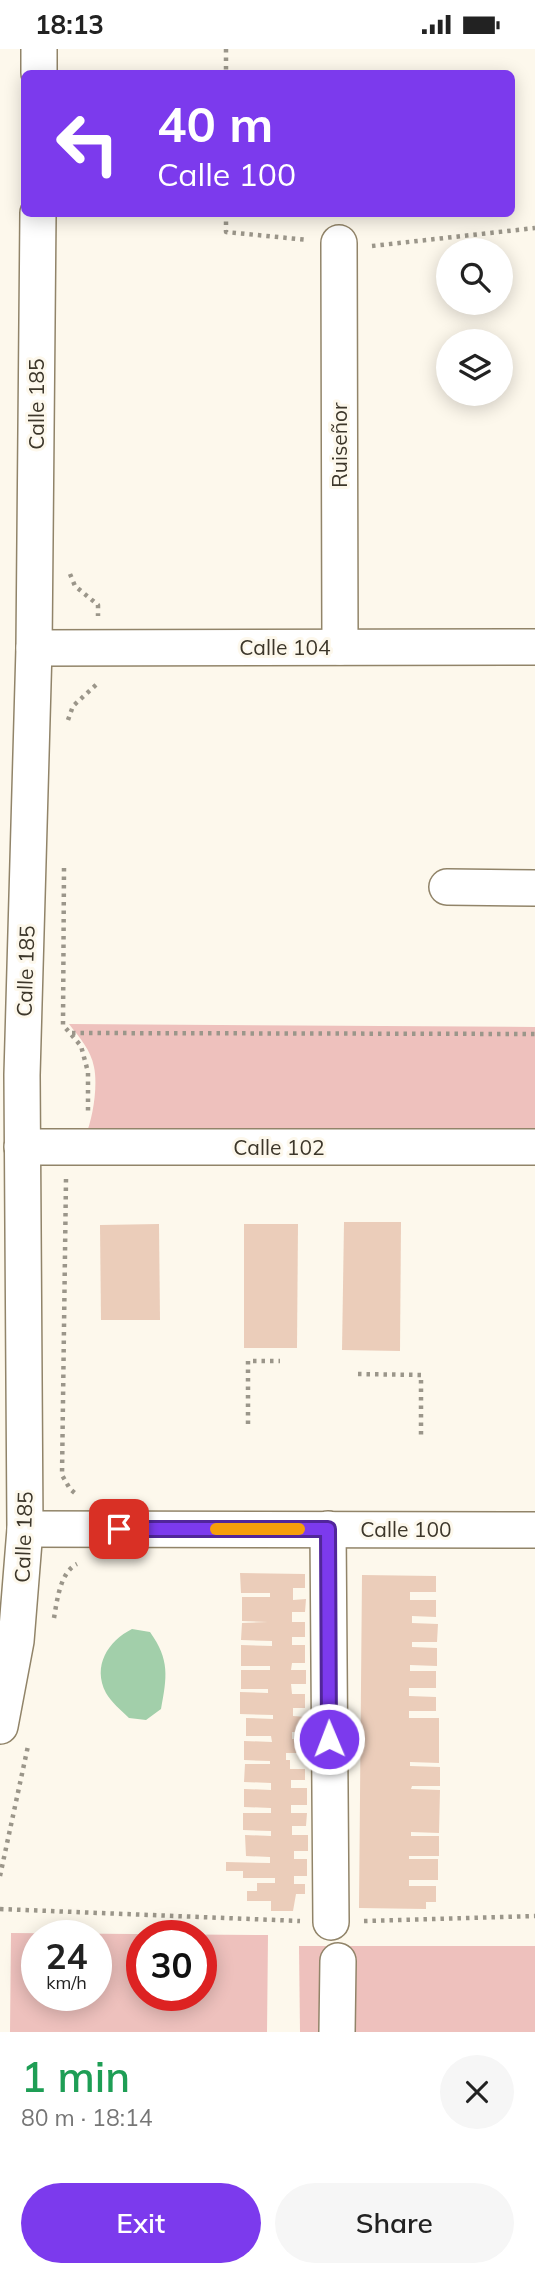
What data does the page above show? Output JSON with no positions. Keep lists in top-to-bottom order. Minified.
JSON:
{"streets":{"street":["Calle 185","Ruiseñor","Calle 104","Calle 102","Calle 100"]},"crossings":[["Calle 185","Calle 104"],["Calle 185","Calle 102"],["Calle 185","Calle 100"],["Ruiseñor","Calle 104"]],"page":{"status":"18:13","turn":["40 m","Calle 100"],"speed":"24 km/h","limit":"30","heading":["1 min","80 m · 18:14"],"buttons":["Exit","Share"]}}
